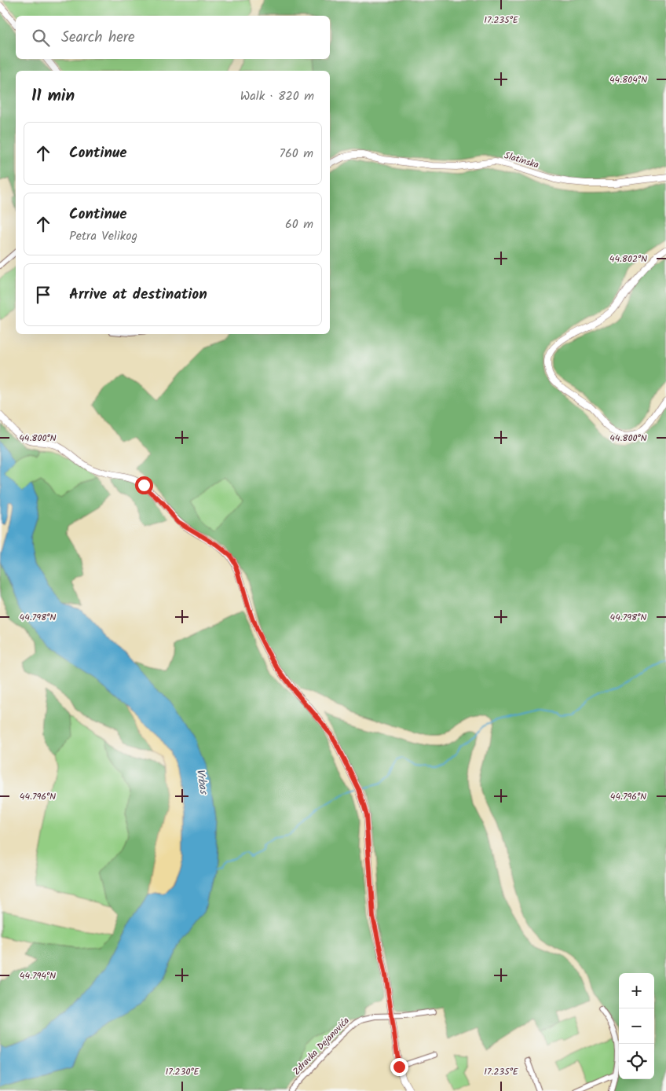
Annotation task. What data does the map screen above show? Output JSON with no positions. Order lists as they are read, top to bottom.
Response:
{
  "streets": {
    "street": ["Slatinska", "Zdravka Dejanovića"]
  },
  "water": ["Vrbas"],
  "page": {
    "search": "Search here",
    "heading": ["11 min", "Walk · 820 m"],
    "list": [
      ["Continue", "760 m"],
      ["Continue", "Petra Velikog", "60 m"],
      "Arrive at destination"
    ],
    "map_buttons": ["+", "−"]
  },
  "coordinates": [
    "17.235°E",
    "44.804°N",
    "44.802°N",
    "44.800°N",
    "44.798°N",
    "44.796°N",
    "44.794°N",
    "17.230°E"
  ]
}
